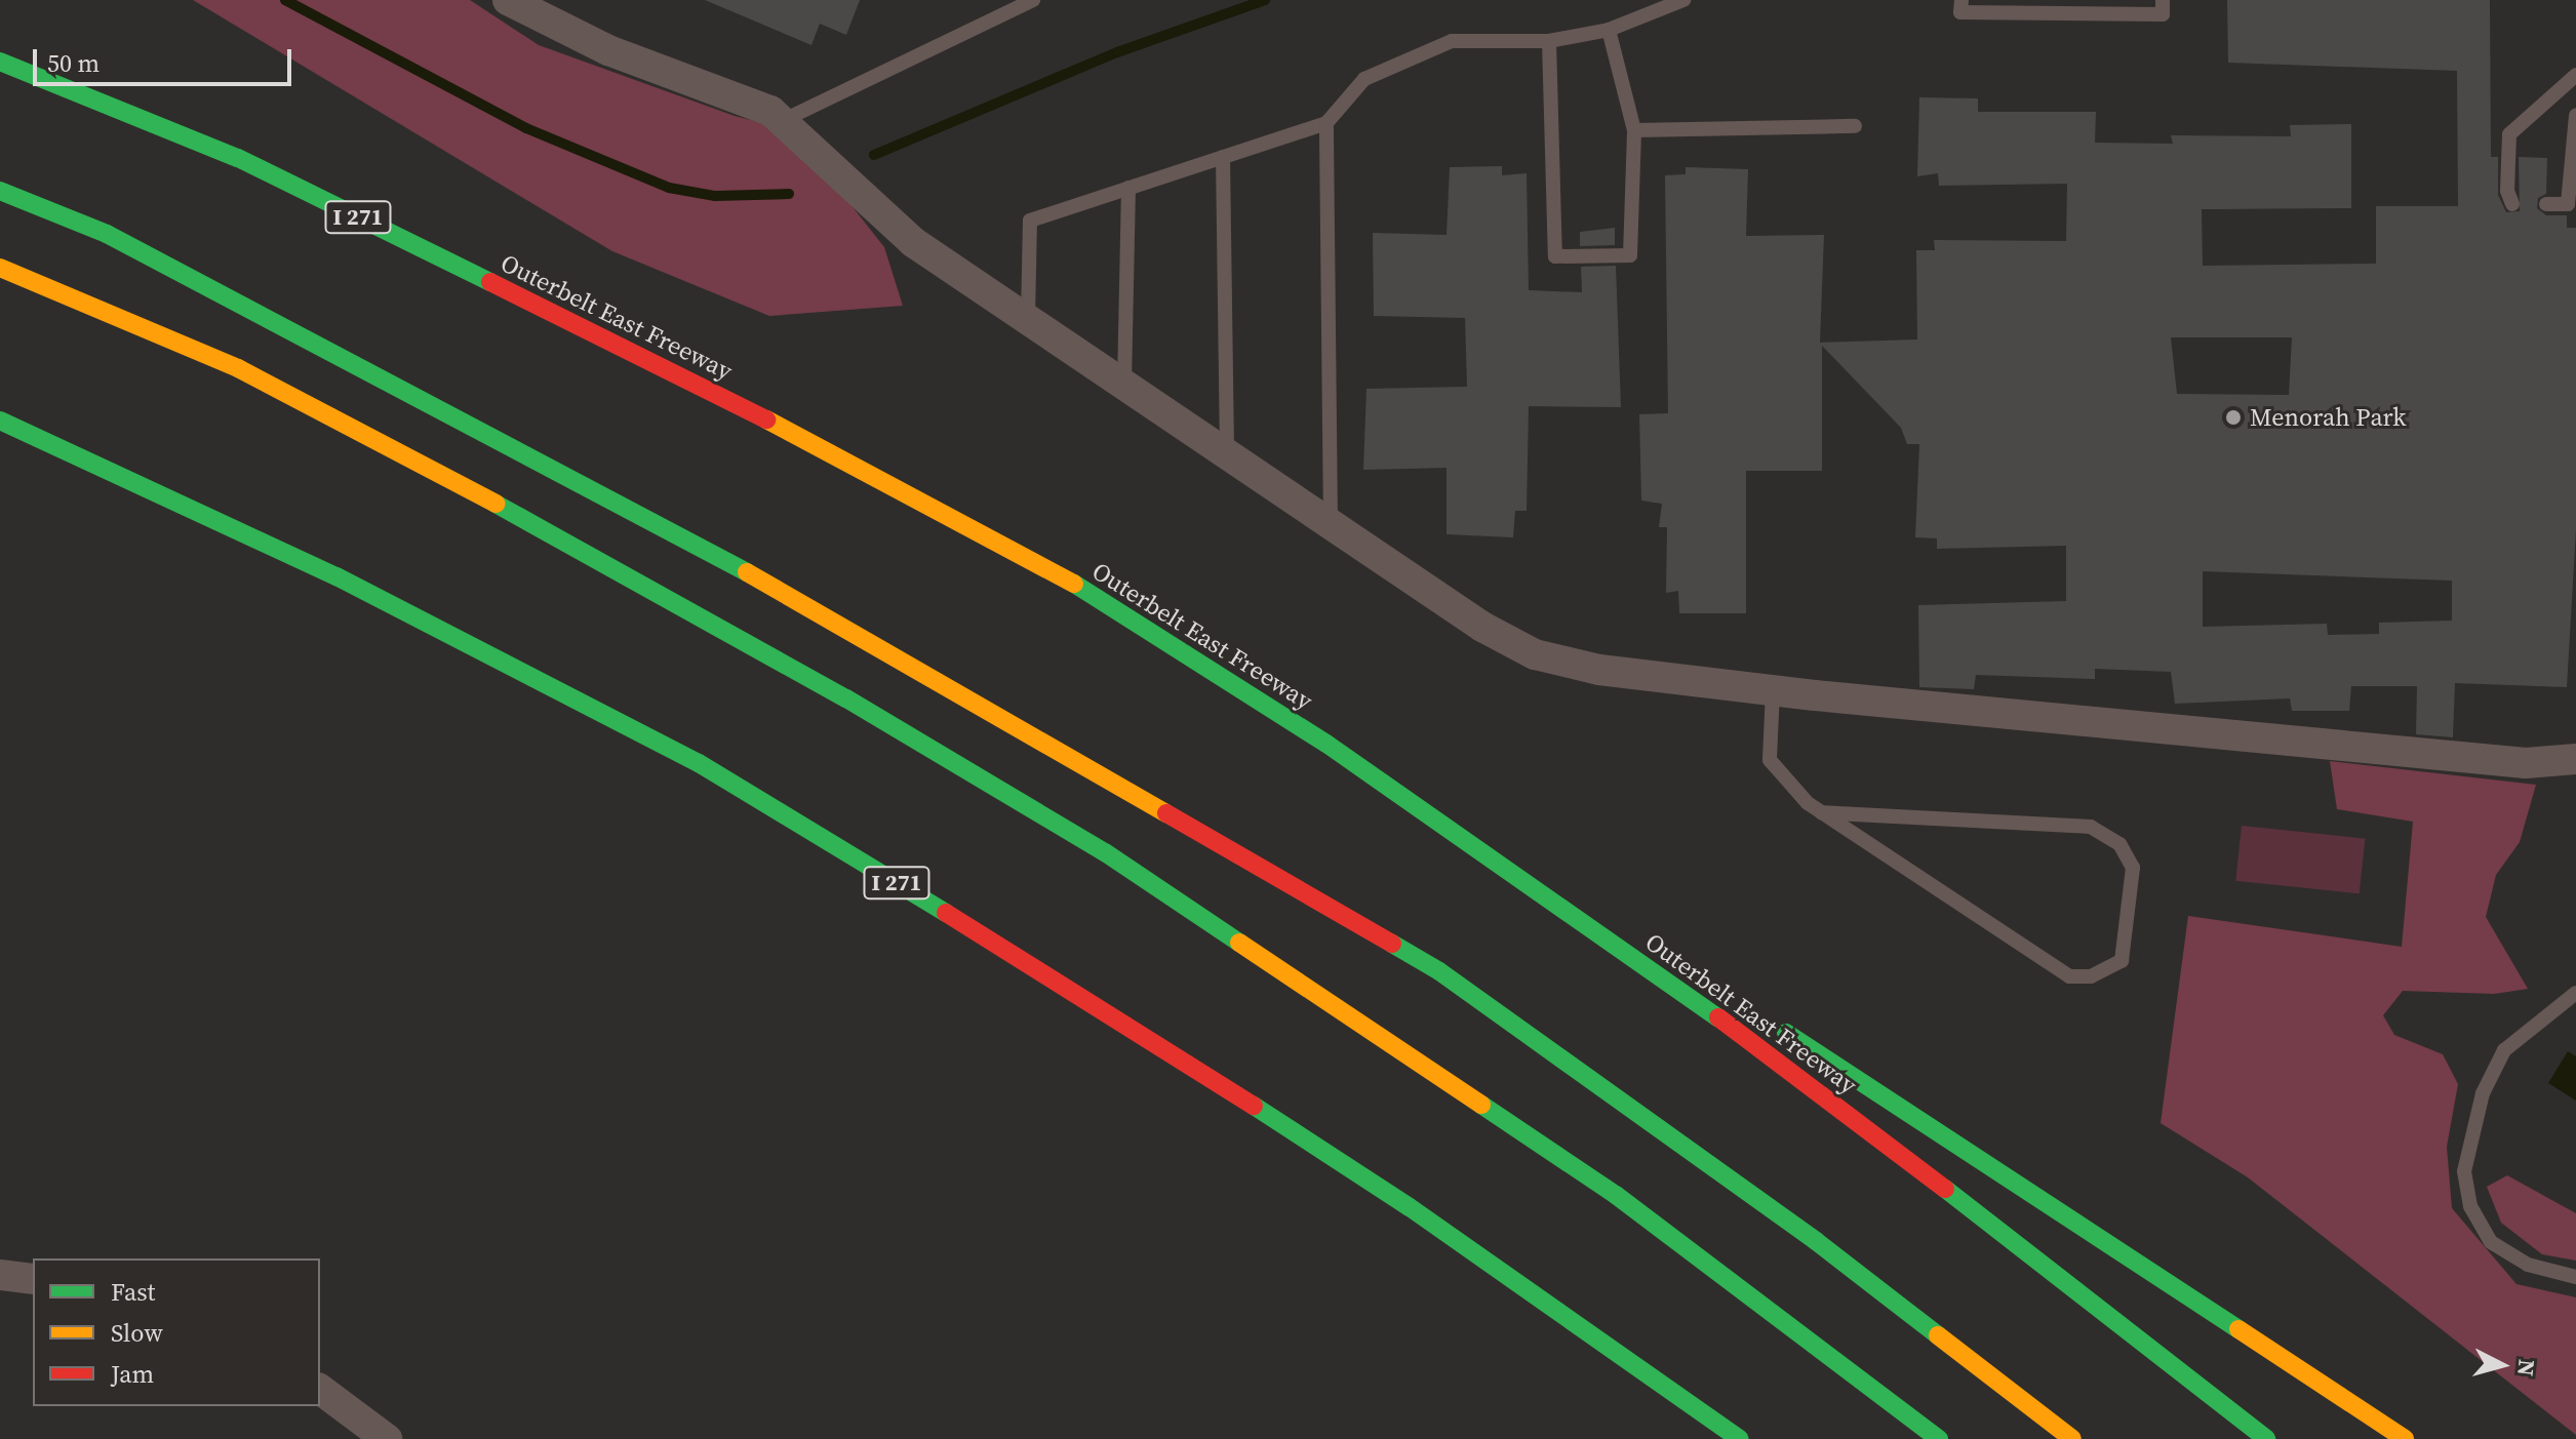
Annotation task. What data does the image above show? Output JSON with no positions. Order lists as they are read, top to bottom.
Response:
{
  "streets": {
    "highway": ["I 271", "Outerbelt East Freeway"]
  },
  "places": ["Menorah Park"],
  "legend": ["Fast", "Slow", "Jam"],
  "scale_bar": "50 m",
  "north": "right"
}
